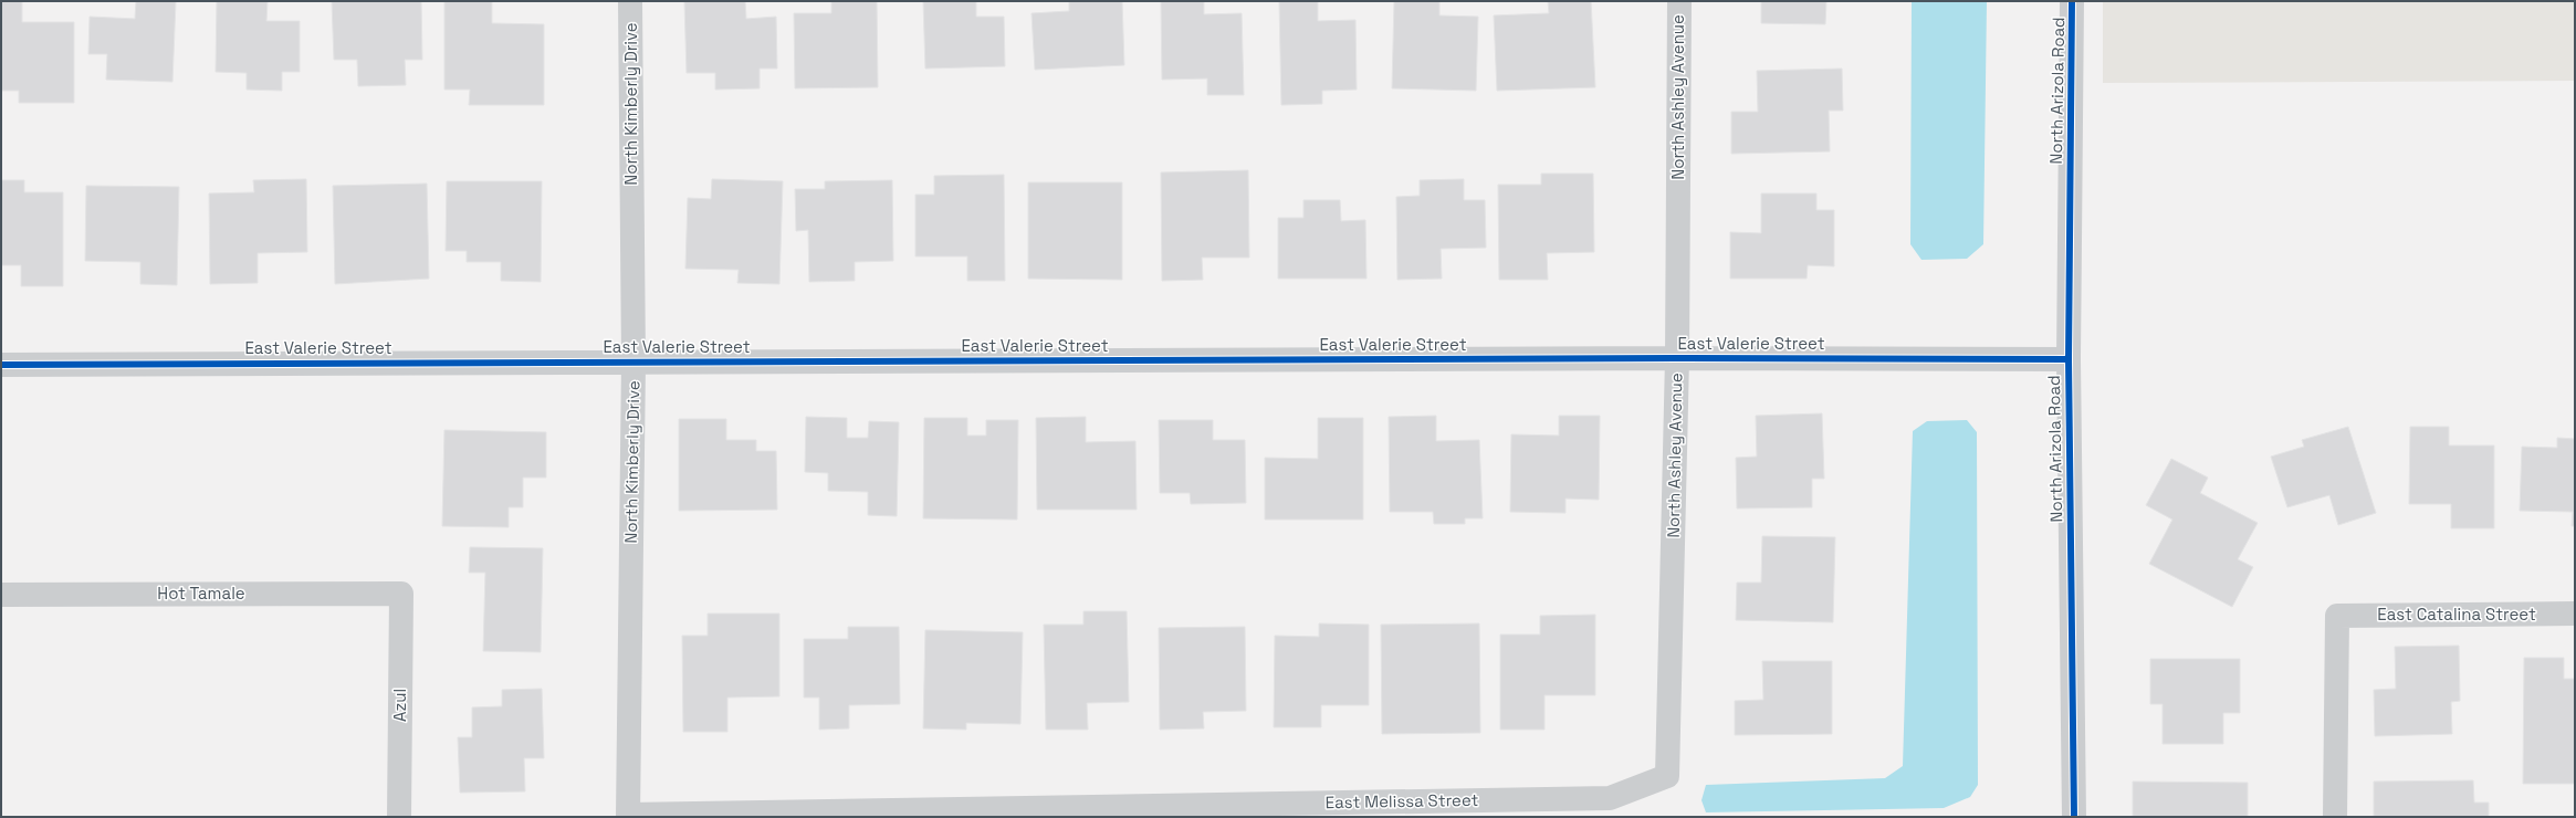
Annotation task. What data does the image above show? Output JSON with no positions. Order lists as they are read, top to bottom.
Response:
{
  "streets": {
    "street": [
      "North Arizola Road",
      "North Ashley Avenue",
      "North Kimberly Drive",
      "East Valerie Street",
      "Hot Tamale",
      "East Catalina Street",
      "Azul",
      "East Melissa Street"
    ]
  },
  "crossings": [
    ["North Arizola Road", "East Valerie Street"],
    ["North Ashley Avenue", "East Valerie Street"],
    ["North Ashley Avenue", "East Melissa Street"],
    ["North Kimberly Drive", "East Valerie Street"],
    ["North Kimberly Drive", "East Melissa Street"],
    ["Hot Tamale", "Azul"]
  ]
}
